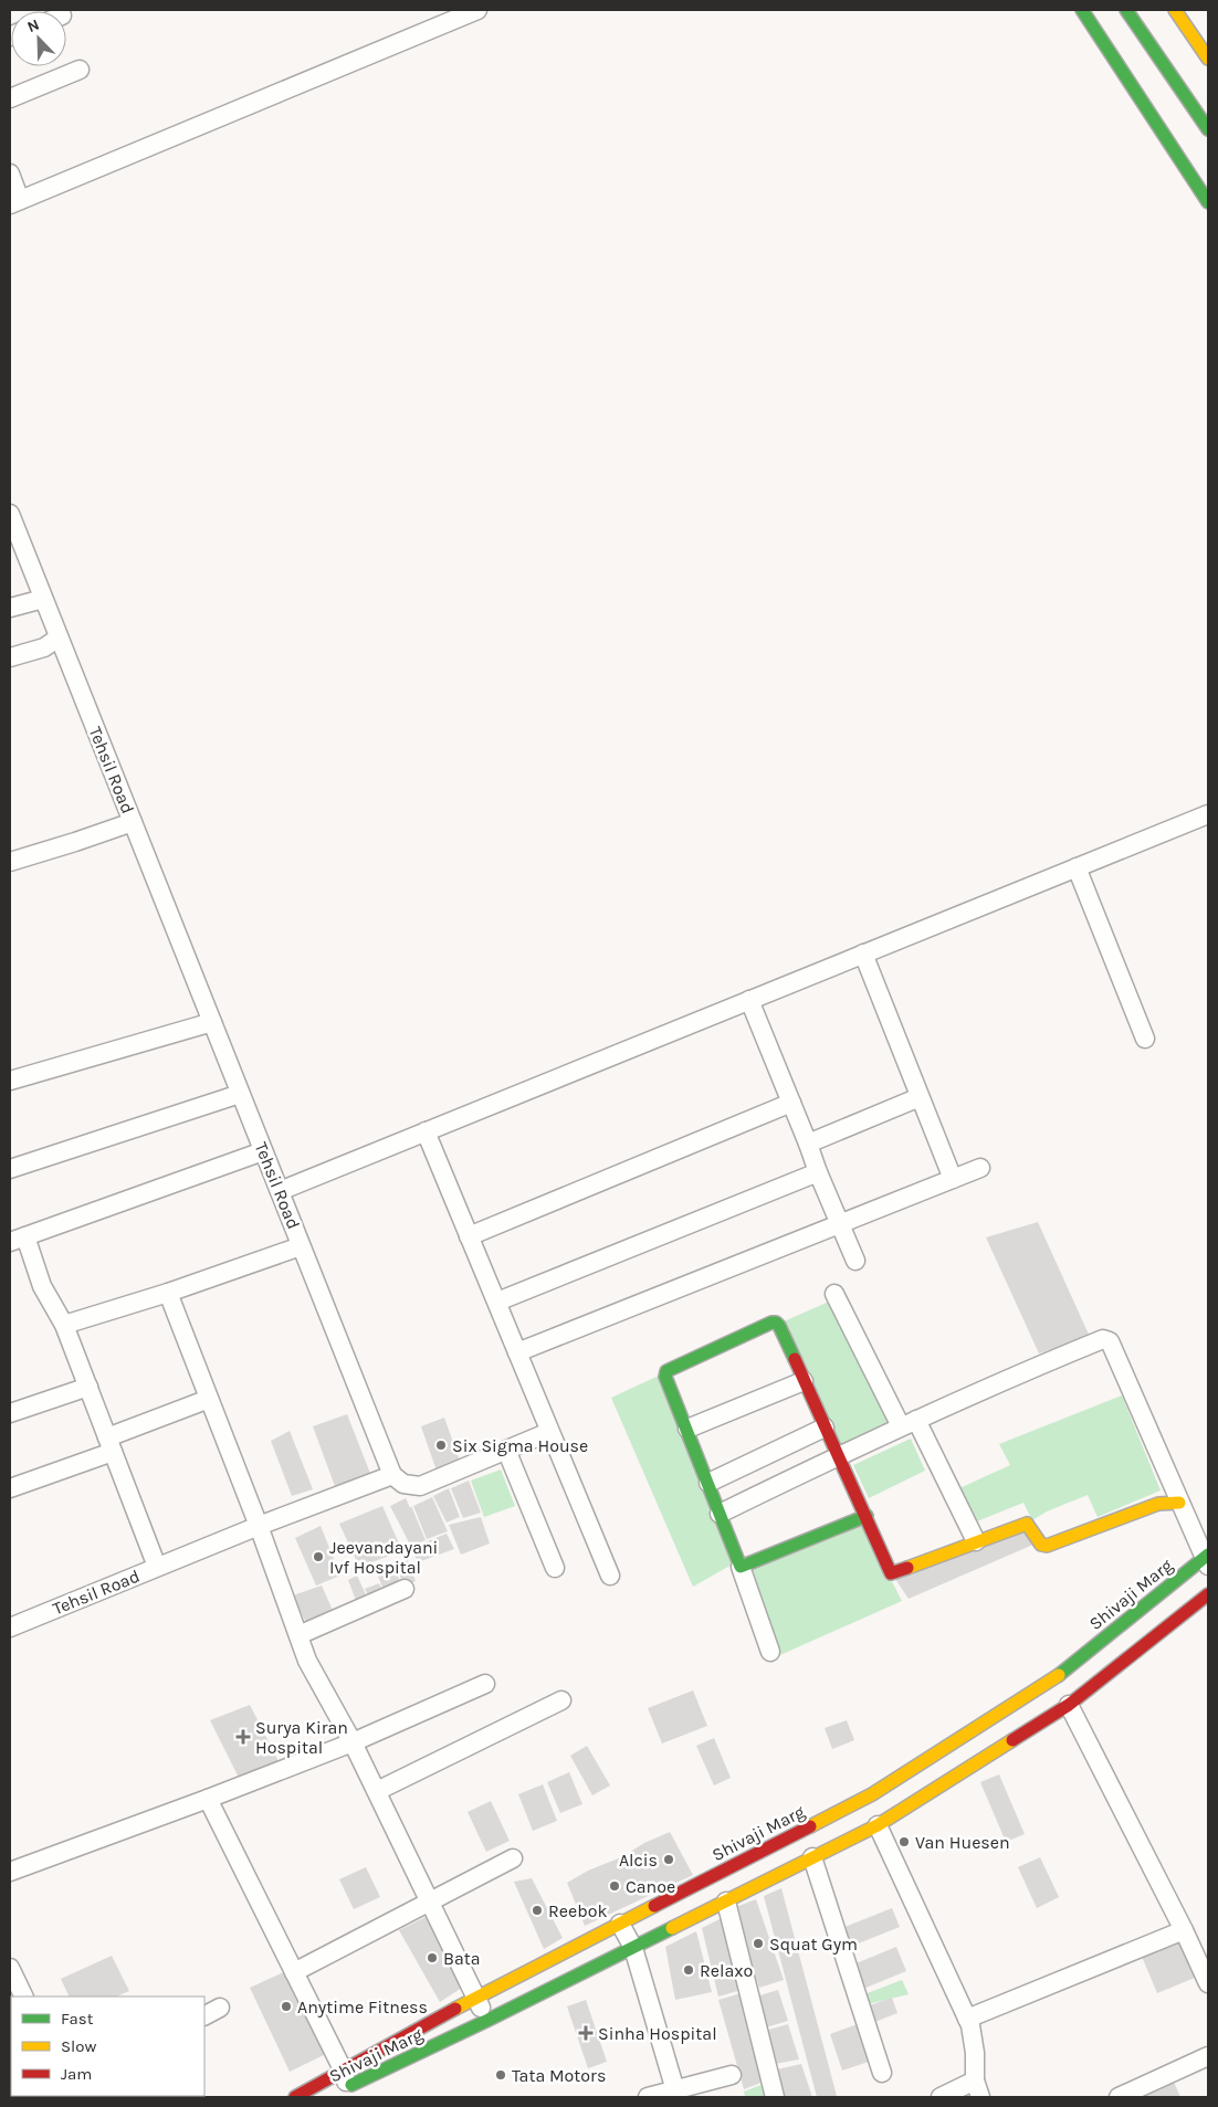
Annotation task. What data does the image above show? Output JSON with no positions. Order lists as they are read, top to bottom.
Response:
{
  "streets": {
    "main road": ["Shivaji Marg"],
    "street": ["Tehsil Road"]
  },
  "places": {
    "other": [
      "Six Sigma House",
      "Jeevandayani Ivf Hospital",
      "Van Huesen",
      "Alcis",
      "Canoe",
      "Reebok",
      "Squat Gym",
      "Bata",
      "Relaxo",
      "Anytime Fitness",
      "Tata Motors"
    ],
    "health": ["Surya Kiran Hospital", "Sinha Hospital"]
  },
  "legend": ["Fast", "Slow", "Jam"],
  "north": "top left"
}
